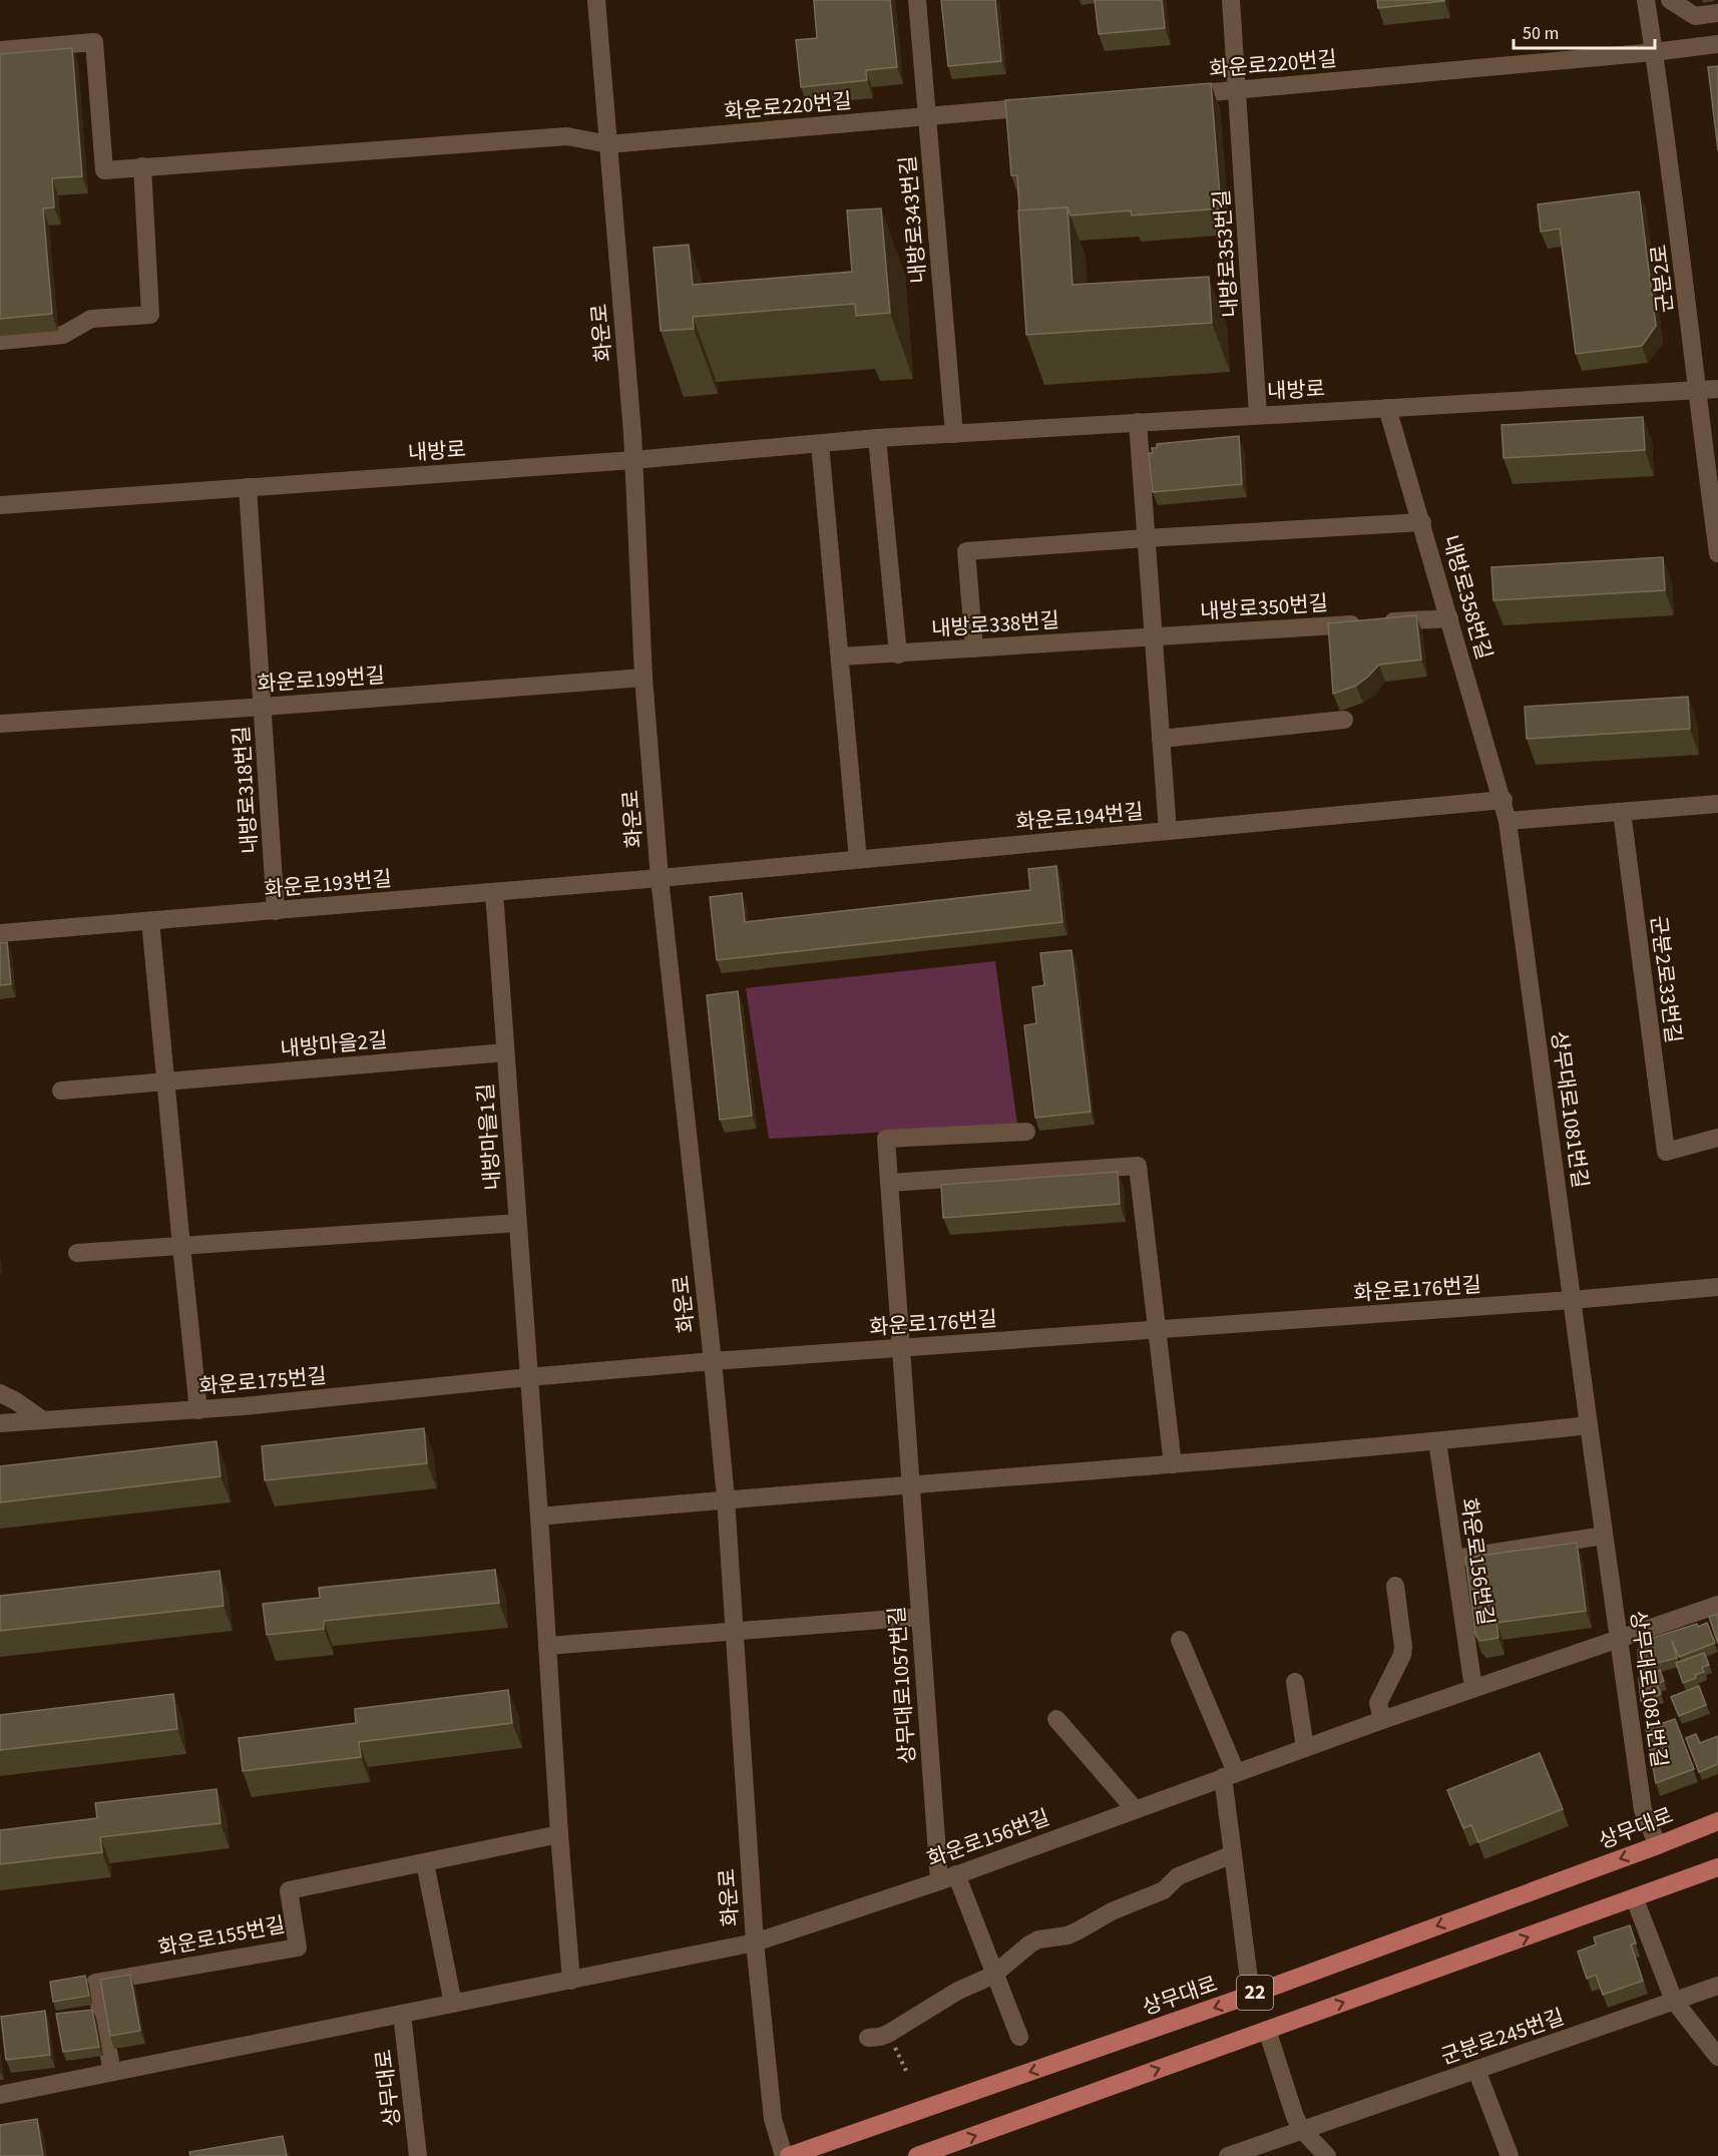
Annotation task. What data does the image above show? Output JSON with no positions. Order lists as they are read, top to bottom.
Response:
{
  "streets": {
    "main road": ["상무대로", "22"],
    "street": [
      "화운로220번길",
      "내방로343번길",
      "내방로353번길",
      "군분2로",
      "화운로",
      "내방로",
      "내방로358번길",
      "내방로350번길",
      "내방로338번길",
      "화운로199번길",
      "내방로318번길",
      "화운로194번길",
      "화운로193번길",
      "군분2로33번길",
      "내방마을2길",
      "상무대로1081번길",
      "내방마을1길",
      "화운로176번길",
      "화운로175번길",
      "화운로156번길",
      "상무대로1057번길",
      "화운로155번길",
      "군분로245번길"
    ]
  },
  "crossings": [
    ["화운로220번길", "내방로343번길"],
    ["화운로220번길", "내방로353번길"],
    ["화운로220번길", "군분2로"],
    ["화운로220번길", "화운로"],
    ["내방로343번길", "내방로"],
    ["내방로353번길", "내방로"],
    ["군분2로", "내방로"],
    ["화운로", "내방로"],
    ["화운로", "화운로199번길"],
    ["화운로", "화운로194번길"],
    ["화운로", "화운로193번길"],
    ["화운로", "화운로176번길"],
    ["화운로", "화운로175번길"],
    ["화운로", "화운로156번길"],
    ["화운로", "상무대로"],
    ["내방로", "내방로358번길"],
    ["내방로", "내방로318번길"],
    ["내방로358번길", "내방로350번길"],
    ["내방로358번길", "화운로194번길"],
    ["내방로358번길", "상무대로1081번길"],
    ["내방로350번길", "내방로338번길"],
    ["화운로199번길", "내방로318번길"],
    ["내방로318번길", "화운로193번길"],
    ["화운로194번길", "화운로193번길"],
    ["화운로194번길", "상무대로1081번길"],
    ["화운로193번길", "내방마을1길"],
    ["내방마을2길", "내방마을1길"],
    ["상무대로1081번길", "화운로176번길"],
    ["상무대로1081번길", "화운로156번길"],
    ["상무대로1081번길", "상무대로"],
    ["내방마을1길", "화운로175번길"],
    ["화운로176번길", "화운로175번길"],
    ["화운로176번길", "상무대로1057번길"],
    ["화운로156번길", "상무대로1057번길"]
  ],
  "scale_bar": "50 m"
}
